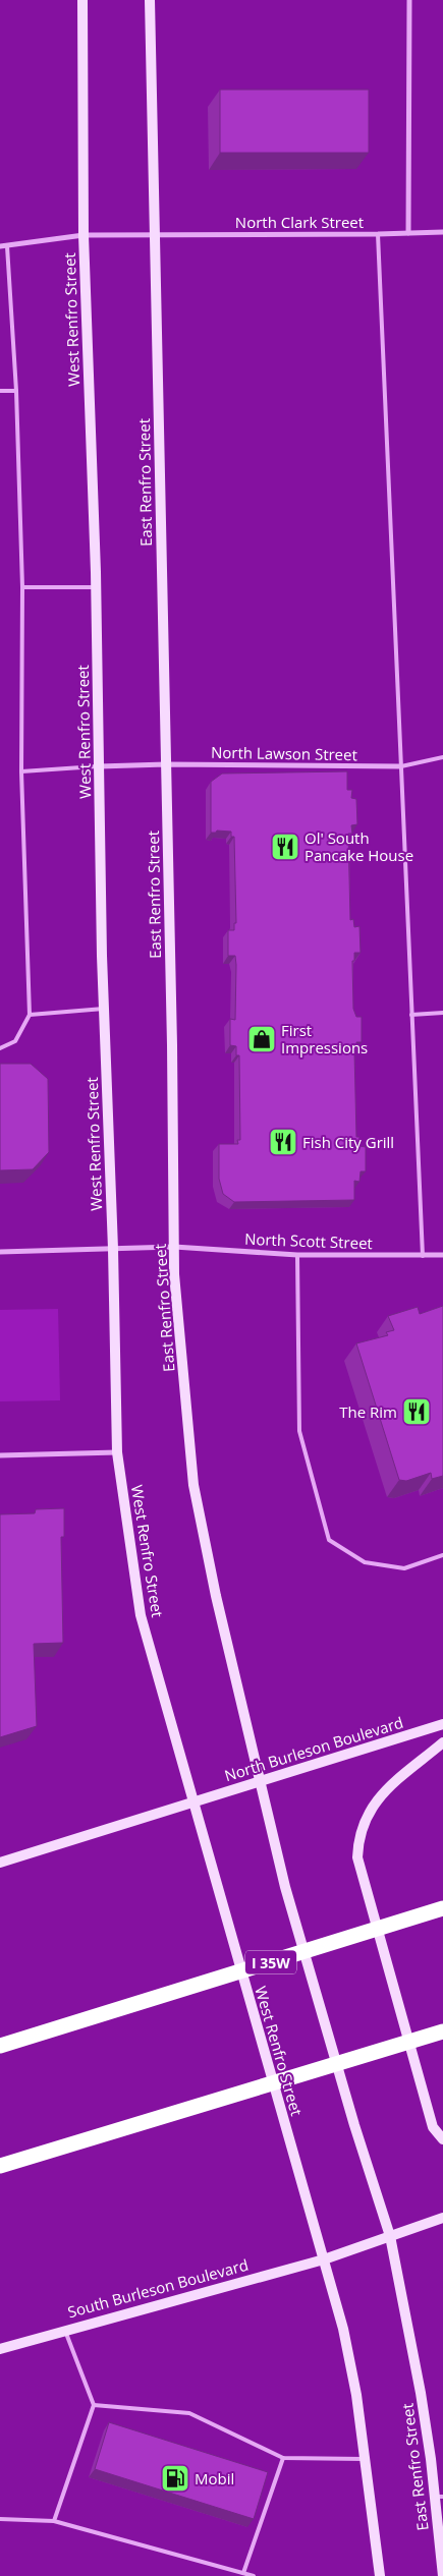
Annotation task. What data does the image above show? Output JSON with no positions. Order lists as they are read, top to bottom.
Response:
{
  "streets": {
    "highway": ["I 35W"],
    "main road": [
      "West Renfro Street",
      "East Renfro Street",
      "North Burleson Boulevard",
      "South Burleson Boulevard"
    ],
    "street": ["North Clark Street", "North Lawson Street", "North Scott Street"]
  },
  "crossings": [
    ["North Clark Street", "West Renfro Street"],
    ["North Clark Street", "East Renfro Street"],
    ["West Renfro Street", "North Lawson Street"],
    ["West Renfro Street", "North Scott Street"],
    ["West Renfro Street", "North Burleson Boulevard"],
    ["West Renfro Street", "South Burleson Boulevard"],
    ["East Renfro Street", "North Lawson Street"],
    ["East Renfro Street", "North Scott Street"],
    ["East Renfro Street", "North Burleson Boulevard"]
  ],
  "places": {
    "restaurant": ["Ol' South Pancake House", "Fish City Grill", "The Rim"],
    "shop": ["First Impressions"],
    "fuel station": ["Mobil"]
  }
}
